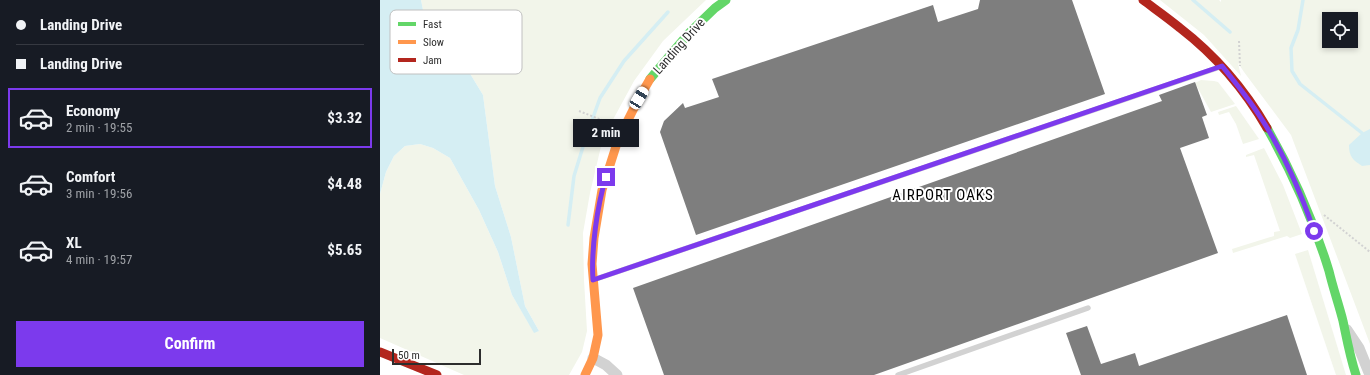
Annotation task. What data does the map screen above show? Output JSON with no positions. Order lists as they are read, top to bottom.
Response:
{
  "streets": {
    "street": ["Landing Drive"]
  },
  "districts": ["AIRPORT OAKS"],
  "legend": ["Fast", "Slow", "Jam"],
  "scale_bar": "50 m",
  "page": {
    "banner": ["Landing Drive", "Landing Drive"],
    "list": [
      {
        "name": "Economy",
        "note": "2 min · 19:55",
        "value": "$3.32"
      },
      {
        "name": "Comfort",
        "note": "3 min · 19:56",
        "value": "$4.48"
      },
      {
        "name": "XL",
        "note": "4 min · 19:57",
        "value": "$5.65"
      }
    ],
    "bubble": "2 min",
    "buttons": "Confirm",
    "scale": "50 m"
  }
}
